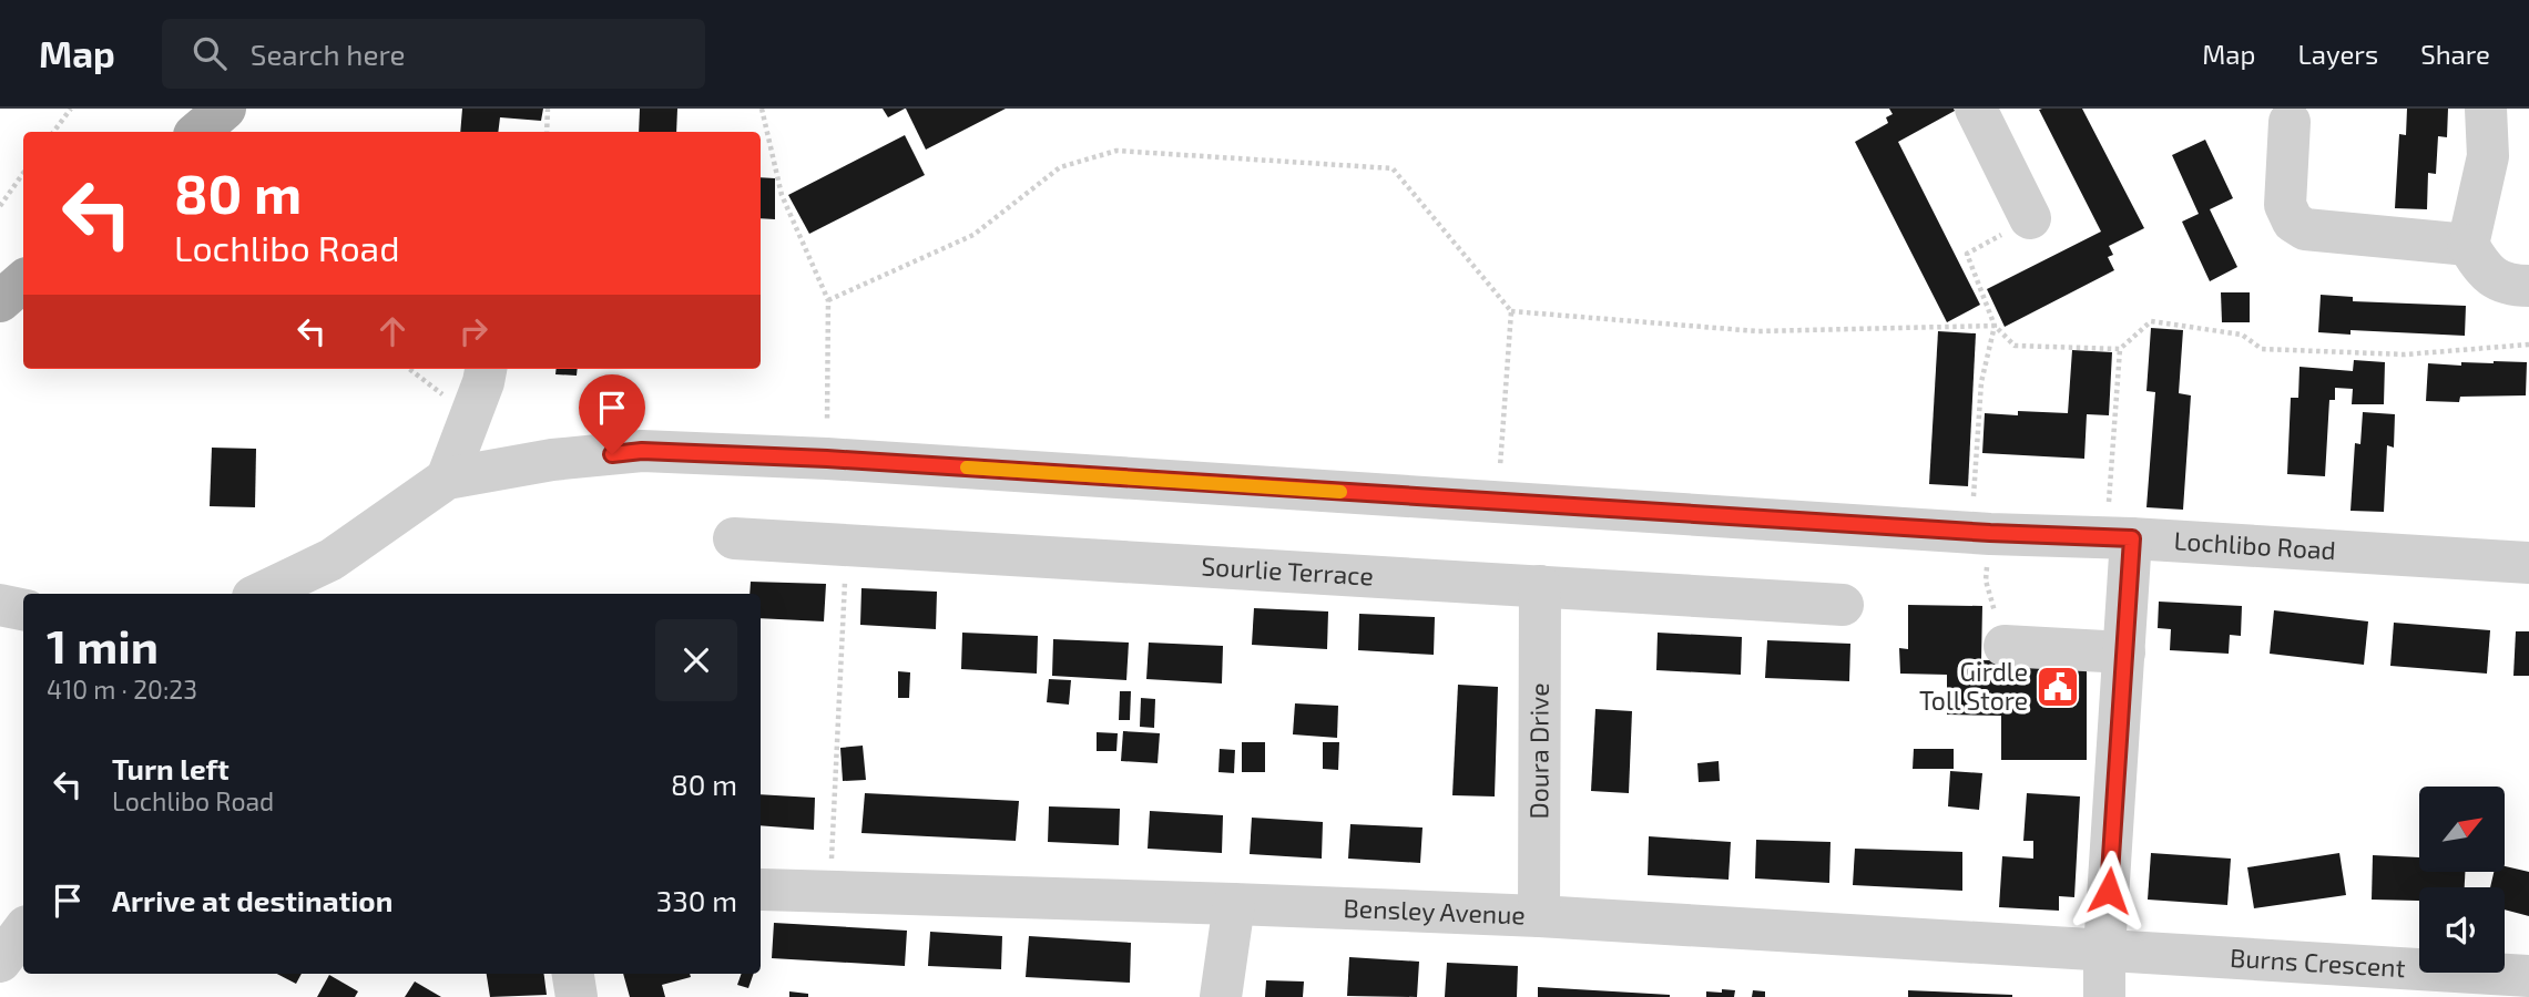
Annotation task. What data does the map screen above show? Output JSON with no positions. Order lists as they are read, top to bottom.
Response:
{
  "streets": {
    "street": [
      "Lochlibo Road",
      "Sourlie Terrace",
      "Doura Drive",
      "Bensley Avenue",
      "Burns Crescent"
    ]
  },
  "crossings": [
    ["Sourlie Terrace", "Doura Drive"],
    ["Doura Drive", "Bensley Avenue"],
    ["Bensley Avenue", "Burns Crescent"]
  ],
  "places": {
    "public building": ["Girdle Toll Store"]
  },
  "north": "top right",
  "page": {
    "header": "Map",
    "search": "Search here",
    "nav": ["Map", "Layers", "Share"],
    "turn": ["80 m", "Lochlibo Road"],
    "heading": ["1 min", "410 m · 20:23"],
    "list": [
      {
        "name": "Turn left",
        "note": "Lochlibo Road",
        "value": "80 m"
      },
      {
        "name": "Arrive at destination",
        "value": "330 m"
      }
    ]
  }
}
